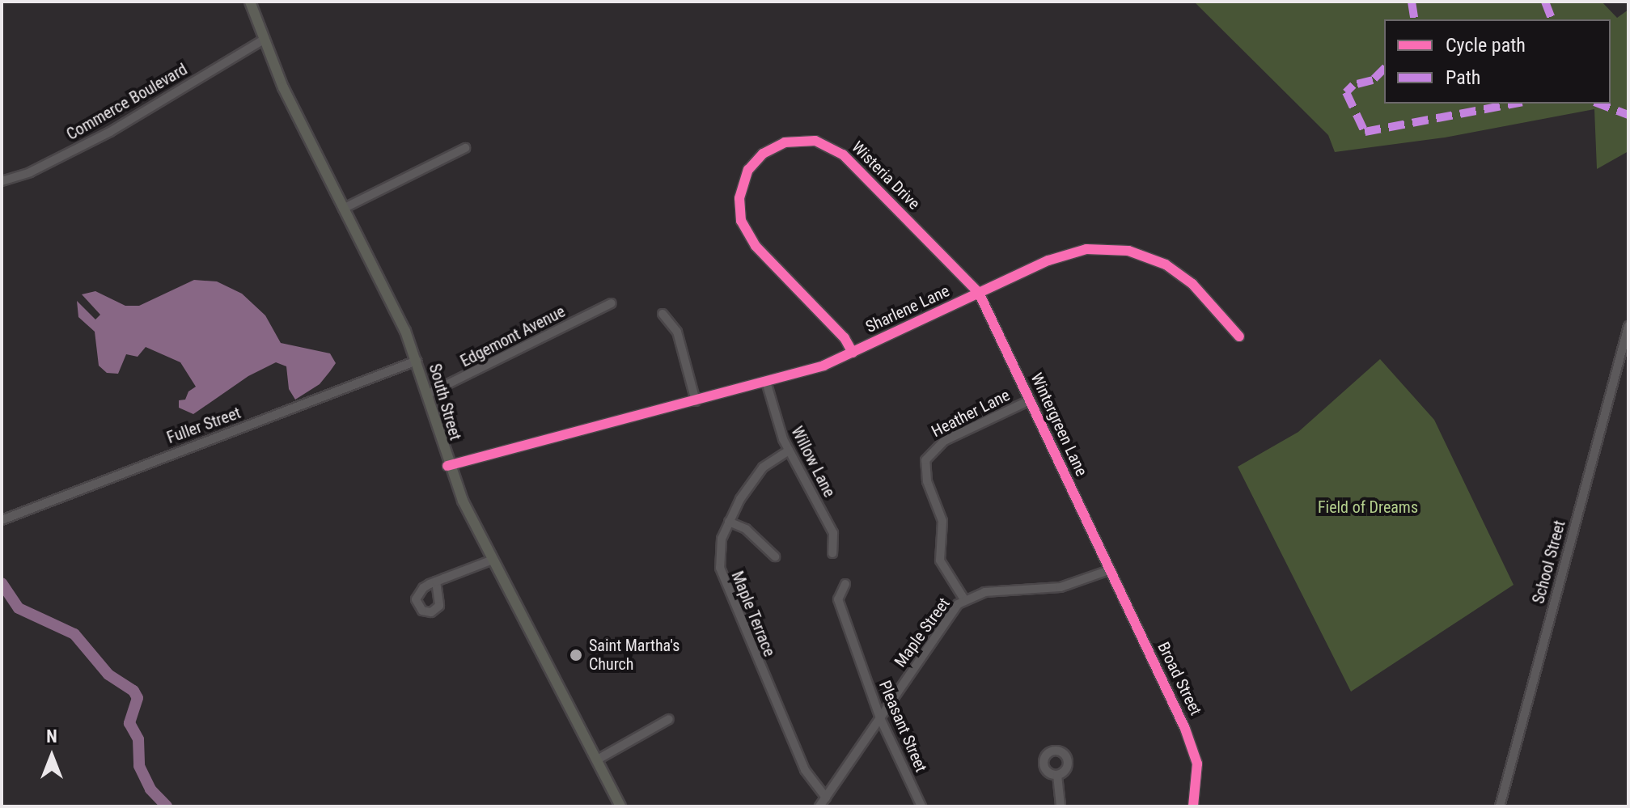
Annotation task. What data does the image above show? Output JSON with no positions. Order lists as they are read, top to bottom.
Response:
{
  "streets": {
    "main road": ["South Street"],
    "street": [
      "Commerce Boulevard",
      "Wisteria Drive",
      "Sharlene Lane",
      "Edgemont Avenue",
      "Heather Lane",
      "Wintergreen Lane",
      "Fuller Street",
      "Willow Lane",
      "School Street",
      "Maple Terrace",
      "Maple Street",
      "Broad Street",
      "Pleasant Street"
    ]
  },
  "crossings": [
    ["Commerce Boulevard", "South Street"],
    ["Wisteria Drive", "Sharlene Lane"],
    ["Wisteria Drive", "Wintergreen Lane"],
    ["Sharlene Lane", "South Street"],
    ["Sharlene Lane", "Wintergreen Lane"],
    ["Sharlene Lane", "Willow Lane"],
    ["Edgemont Avenue", "South Street"],
    ["South Street", "Fuller Street"],
    ["Heather Lane", "Wintergreen Lane"],
    ["Heather Lane", "Maple Street"],
    ["Wintergreen Lane", "Maple Street"],
    ["Wintergreen Lane", "Broad Street"],
    ["Willow Lane", "Maple Terrace"],
    ["Maple Terrace", "Maple Street"],
    ["Maple Street", "Broad Street"],
    ["Maple Street", "Pleasant Street"]
  ],
  "parks": ["Field of Dreams"],
  "places": ["Saint Martha's Church"],
  "legend": ["Cycle path", "Path"],
  "north": "top"
}
